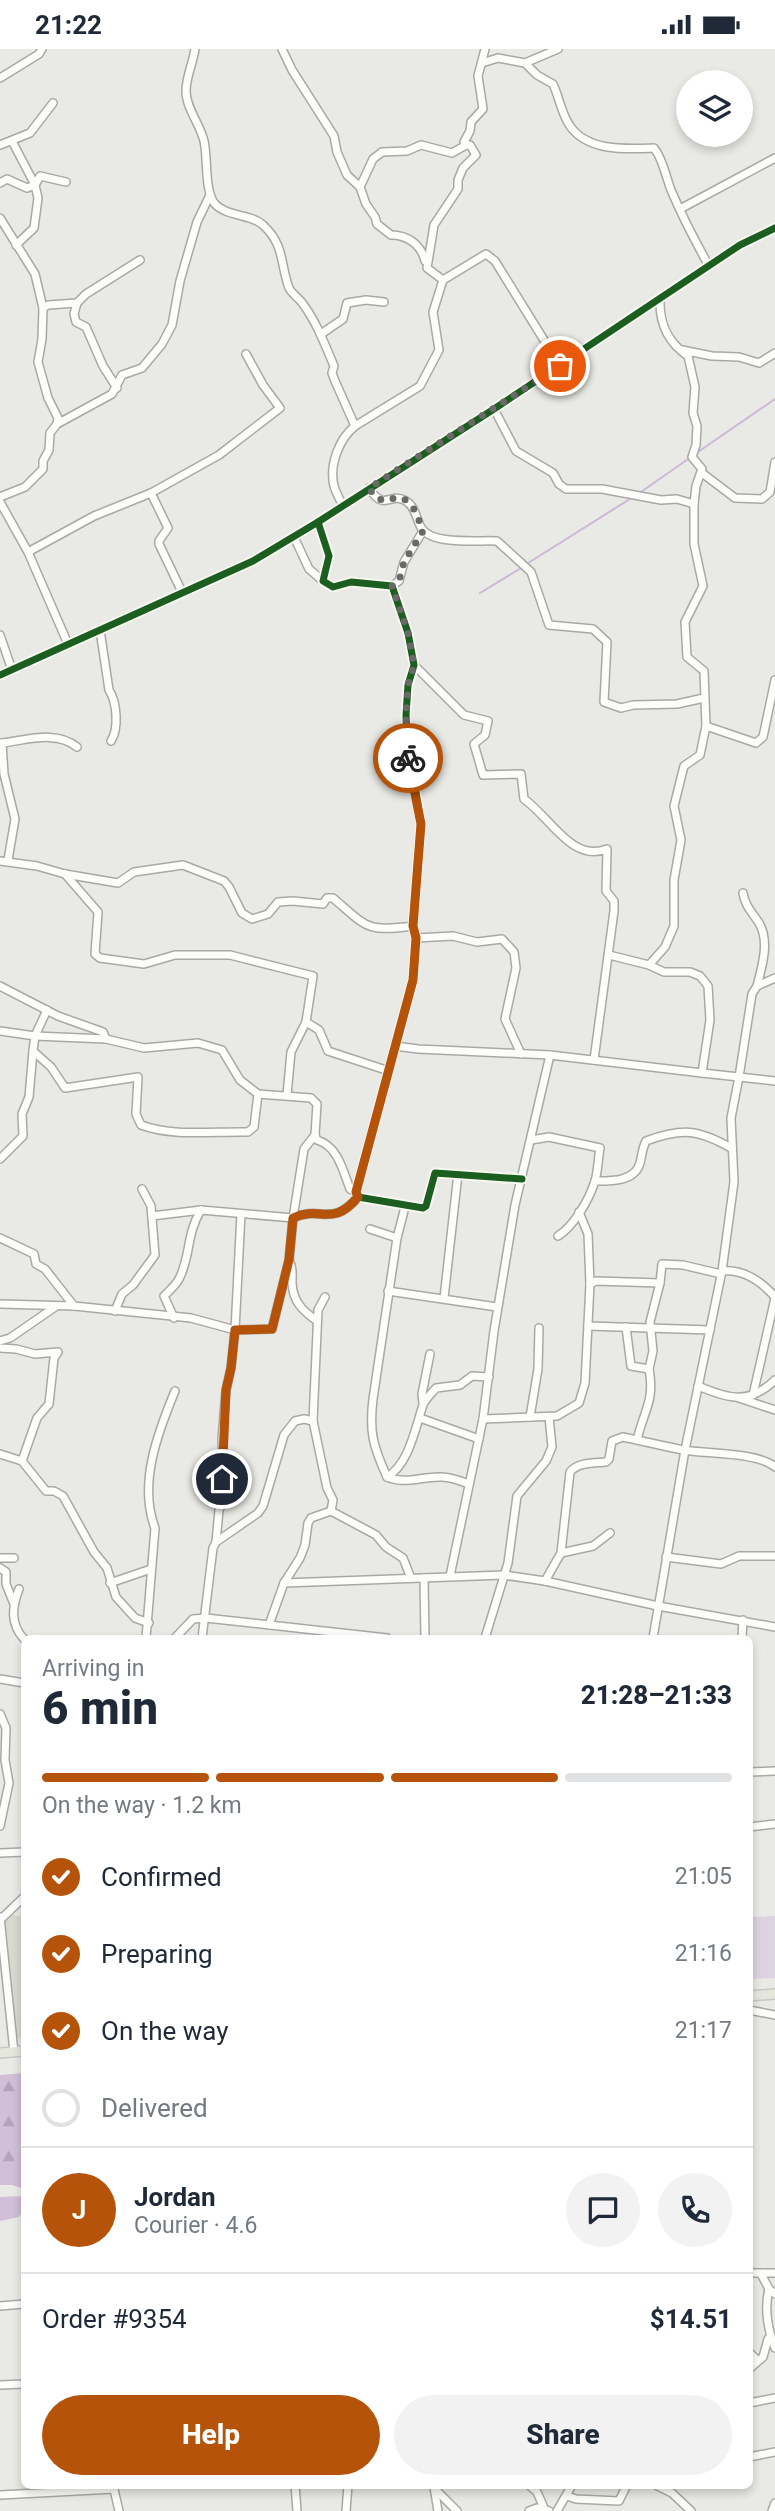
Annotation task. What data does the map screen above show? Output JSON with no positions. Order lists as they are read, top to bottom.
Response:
{
  "page": {
    "status": "21:22",
    "heading": ["6 min", "Arriving in", "21:28–21:33"],
    "panel": [
      "Jordan",
      "Courier · 4.6",
      "Order #9354",
      "$14.51"
    ],
    "bar": "On the way · 1.2 km",
    "list": [
      ["Confirmed", "21:05"],
      ["Preparing", "21:16"],
      ["On the way", "21:17"],
      "Delivered"
    ],
    "round": "J",
    "buttons": ["Help", "Share"]
  }
}
